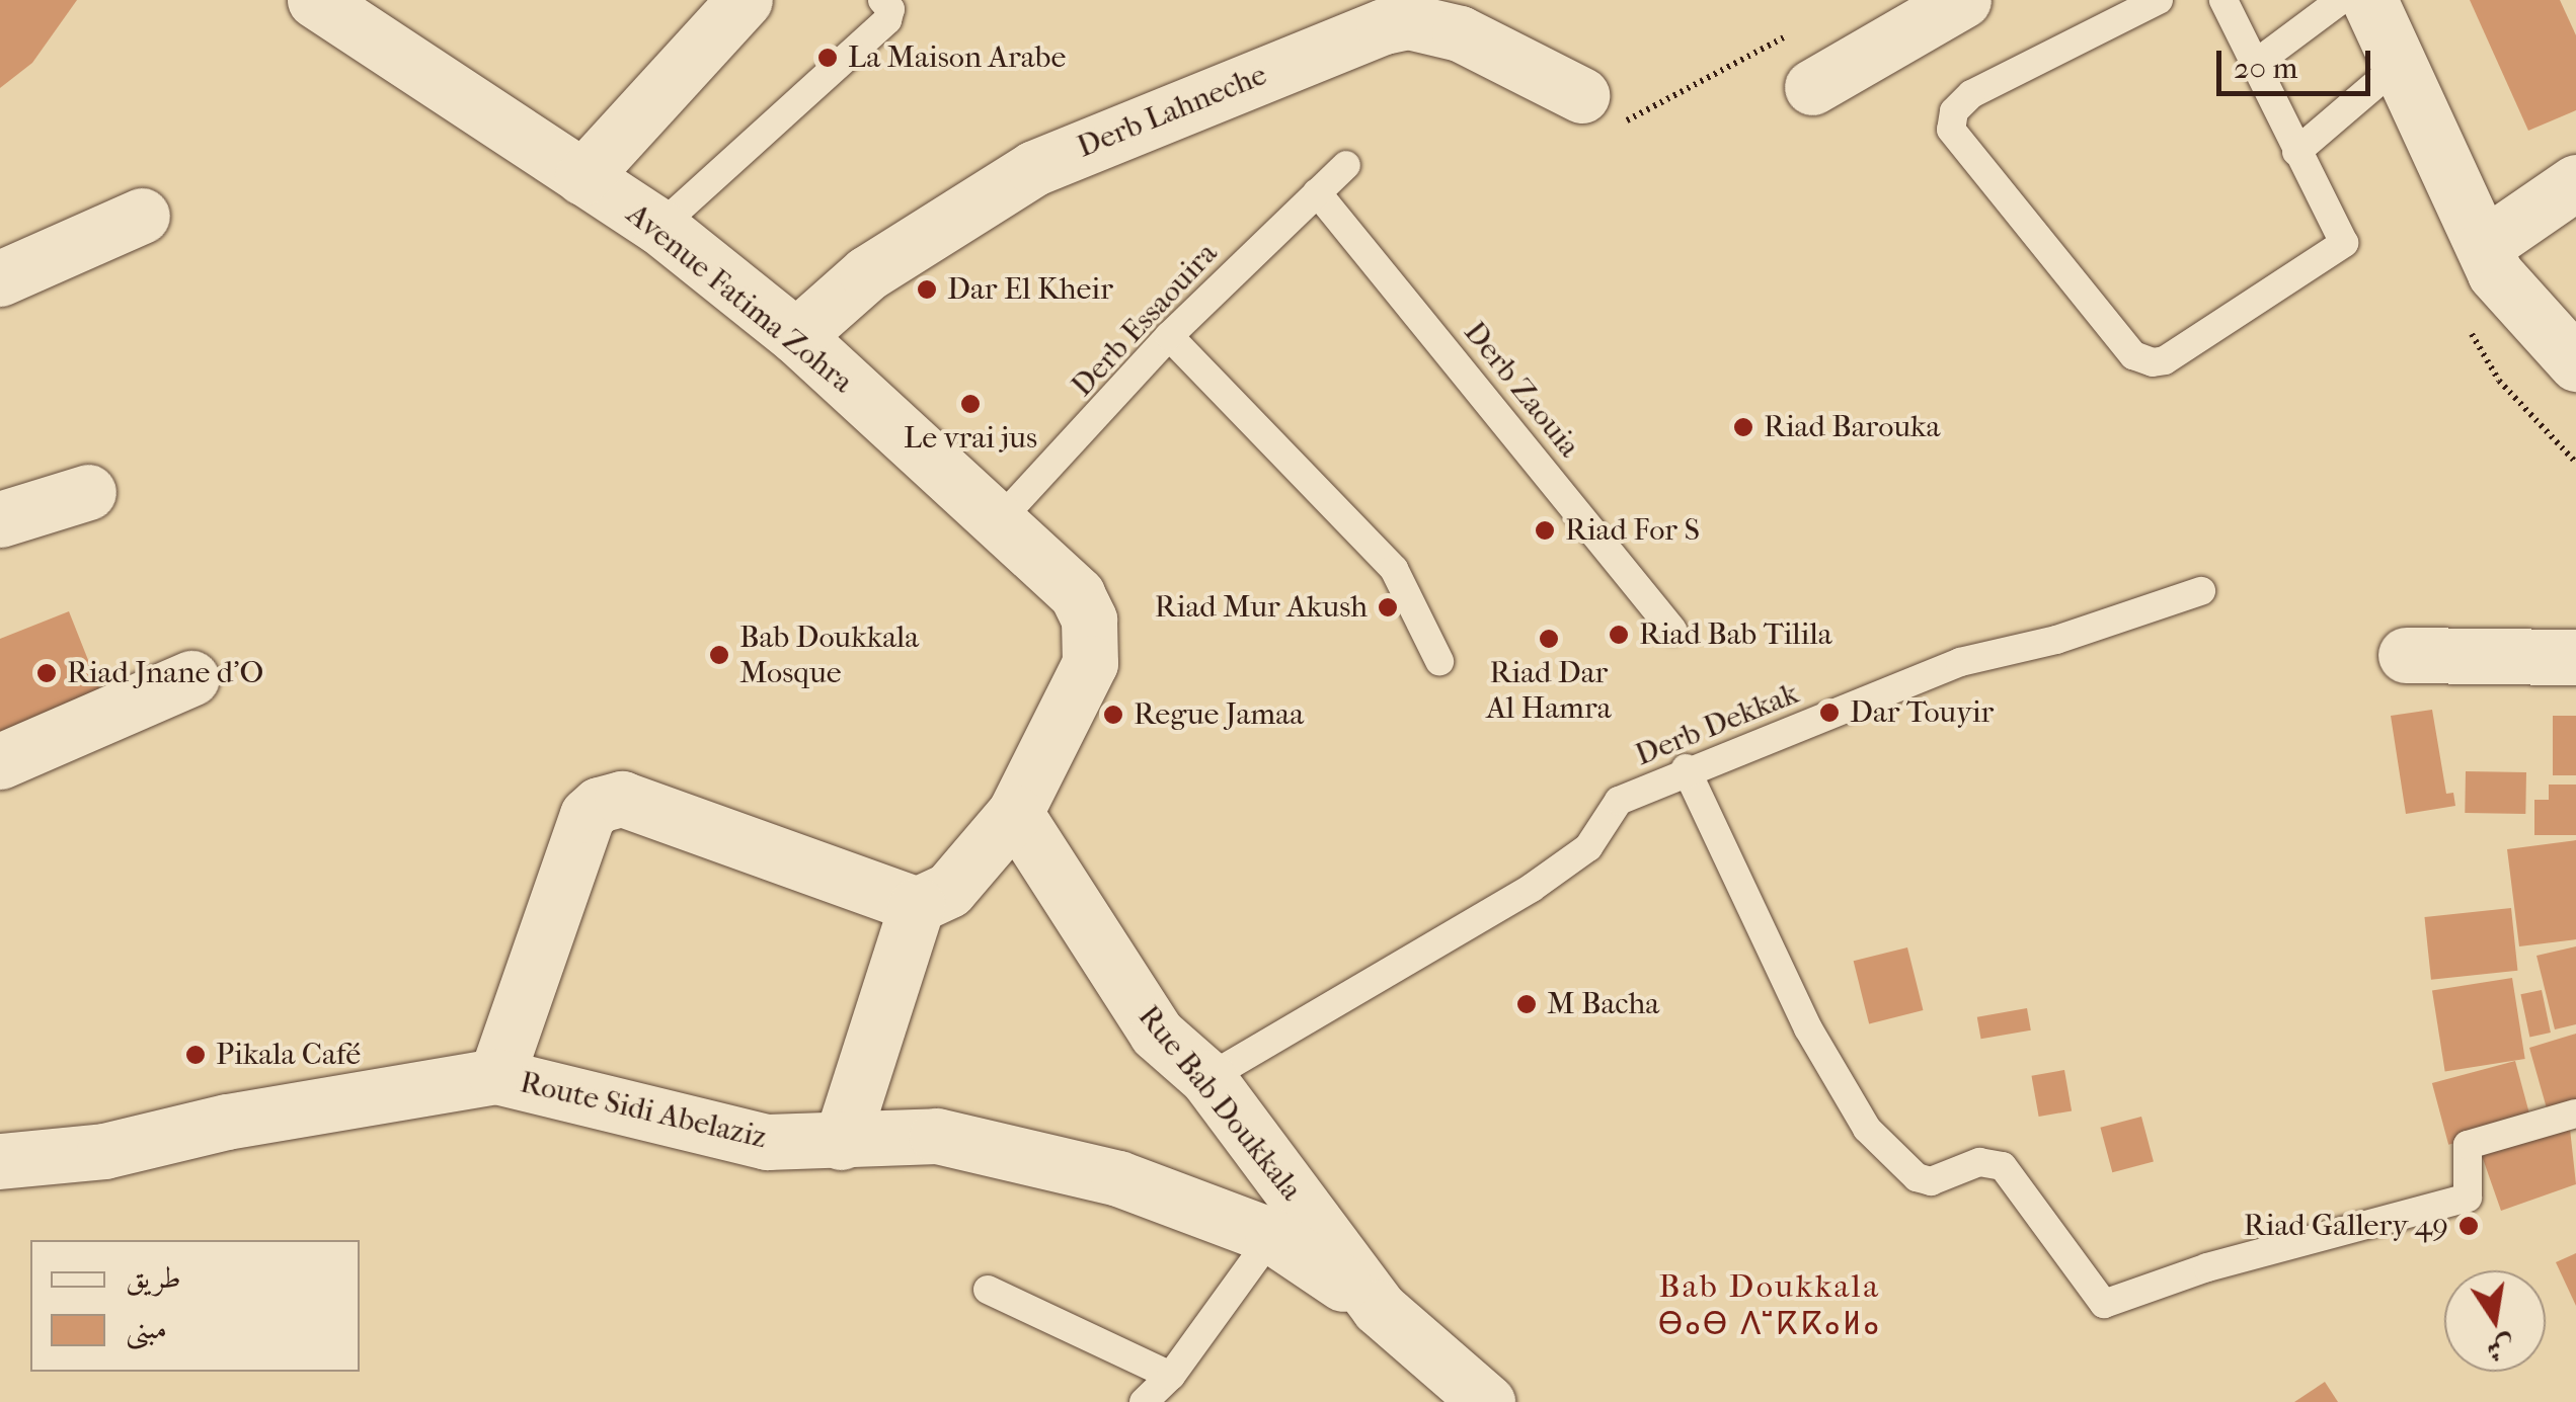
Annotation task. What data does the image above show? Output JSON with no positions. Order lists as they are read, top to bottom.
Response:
{
  "streets": {
    "street": [
      "Derb Lahneche",
      "Avenue Fatima Zohra",
      "Rue Bab Doukkala",
      "Route Sidi Abelaziz"
    ],
    "lane": ["Derb Essaouira", "Derb Zaouia", "Derb Dekkak"]
  },
  "crossings": [
    ["Derb Lahneche", "Avenue Fatima Zohra"],
    ["Avenue Fatima Zohra", "Derb Essaouira"],
    ["Avenue Fatima Zohra", "Rue Bab Doukkala"],
    ["Derb Essaouira", "Derb Zaouia"],
    ["Derb Dekkak", "Rue Bab Doukkala"],
    ["Rue Bab Doukkala", "Route Sidi Abelaziz"]
  ],
  "districts": ["Bab Doukkala ⴱⴰⴱ ⴷⵯⴽⴽⴰⵍⴰ"],
  "places": [
    "La Maison Arabe",
    "Dar El Kheir",
    "Le vrai jus",
    "Riad Barouka",
    "Riad For S",
    "Riad Mur Akush",
    "Riad Bab Tilila",
    "Riad Dar Al Hamra",
    "Bab Doukkala Mosque",
    "Riad Jnane d'O",
    "Dar Touyir",
    "Regue Jamaa",
    "M Bacha",
    "Pikala Café",
    "Riad Gallery 49"
  ],
  "legend": ["طريق", "مبنى"],
  "scale_bar": "20 m",
  "north": "bottom"
}
